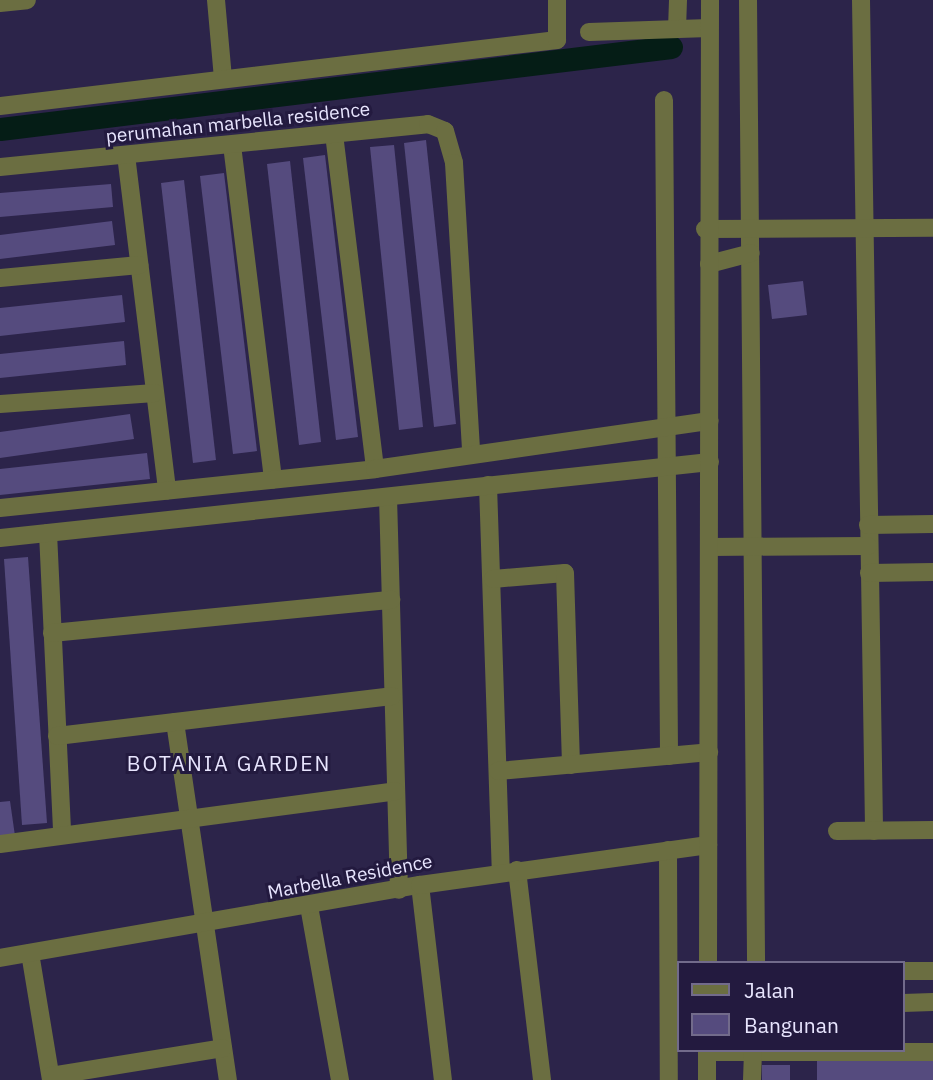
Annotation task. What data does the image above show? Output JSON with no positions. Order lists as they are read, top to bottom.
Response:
{
  "streets": {
    "street": ["perumahan marbella residence", "Marbella Residence"]
  },
  "districts": ["BOTANIA GARDEN"],
  "legend": ["Jalan", "Bangunan"]
}
